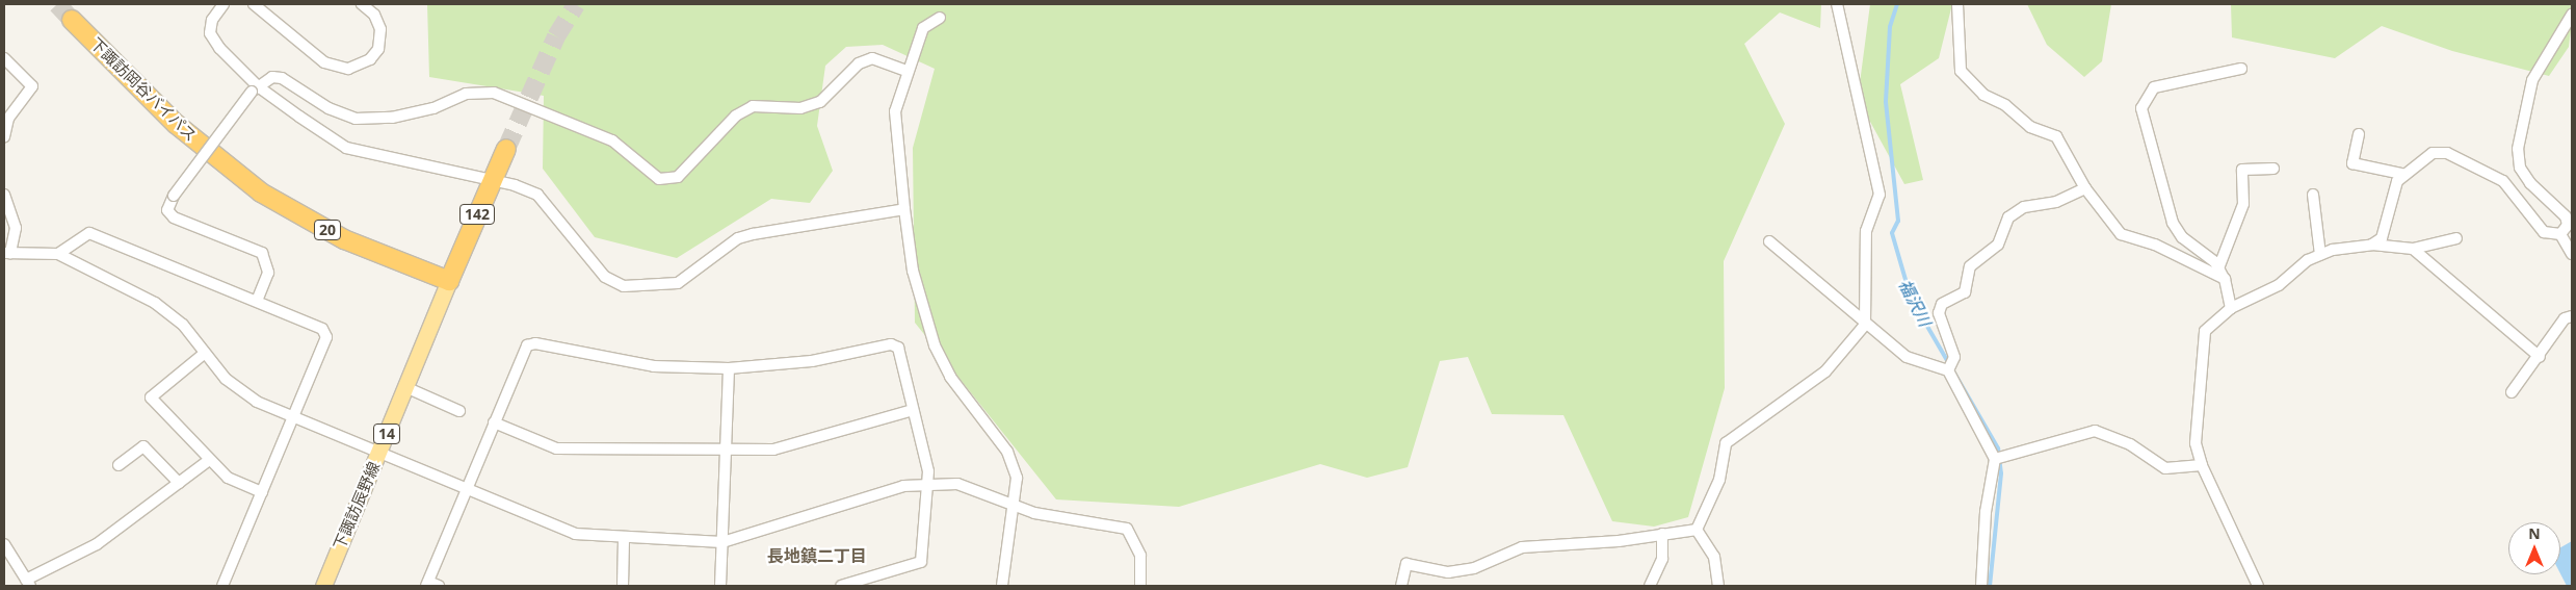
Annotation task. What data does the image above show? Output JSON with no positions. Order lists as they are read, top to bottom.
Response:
{
  "streets": {
    "highway": ["下諏訪岡谷バイパス", "142", "20"],
    "main road": ["14", "下諏訪辰野線"]
  },
  "crossings": [
    ["下諏訪岡谷バイパス", "142"],
    ["下諏訪岡谷バイパス", "下諏訪辰野線"],
    ["142", "下諏訪辰野線"]
  ],
  "districts": ["長地鎮二丁目"],
  "water": ["福沢川"],
  "north": "top"
}
